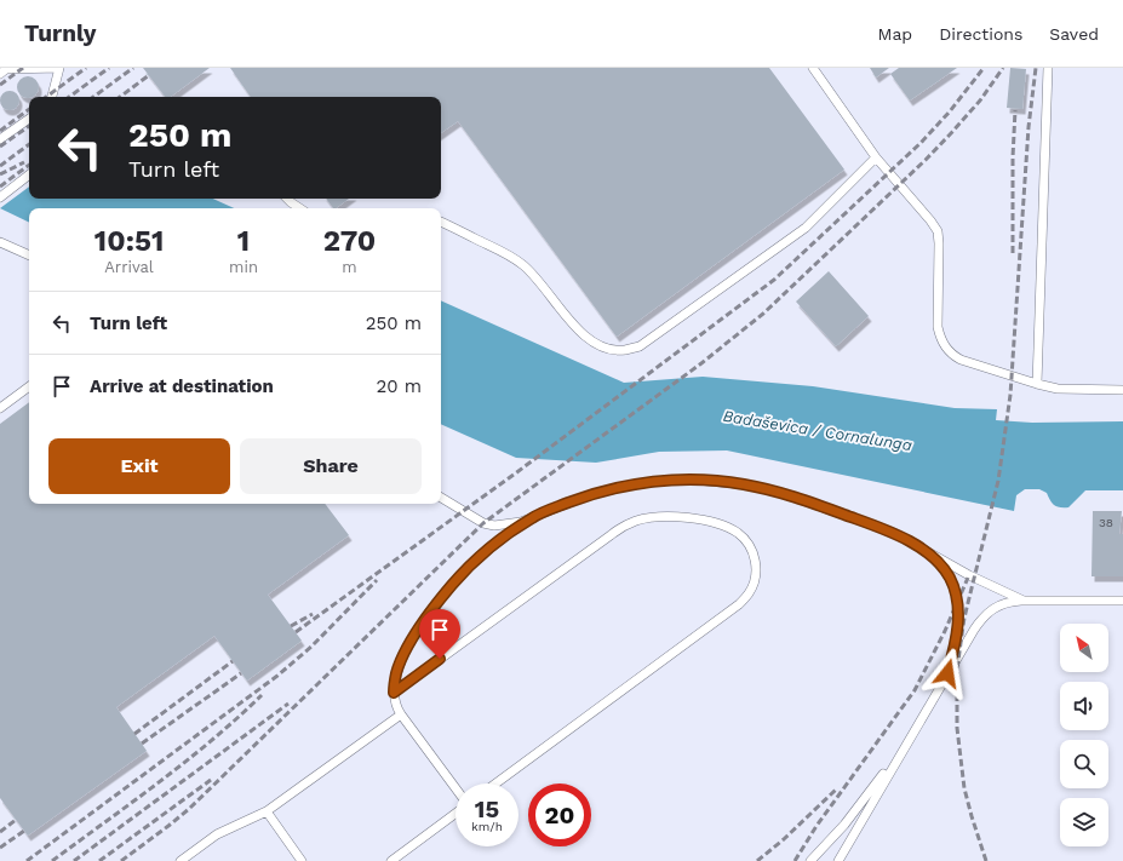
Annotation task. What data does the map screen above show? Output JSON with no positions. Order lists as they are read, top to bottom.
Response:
{
  "water": ["Badaševica / Cornalunga"],
  "house_numbers": ["38"],
  "north": "top left",
  "page": {
    "header": "Turnly",
    "nav": ["Map", "Directions", "Saved"],
    "turn": ["250 m", "Turn left"],
    "eta": [
      "10:51",
      "Arrival",
      "1",
      "min",
      "270",
      "m"
    ],
    "list": [
      {
        "name": "Turn left",
        "value": "250 m"
      },
      {
        "name": "Arrive at destination",
        "value": "20 m"
      }
    ],
    "buttons": ["Exit", "Share"],
    "speed": "15 km/h",
    "limit": "20"
  }
}
